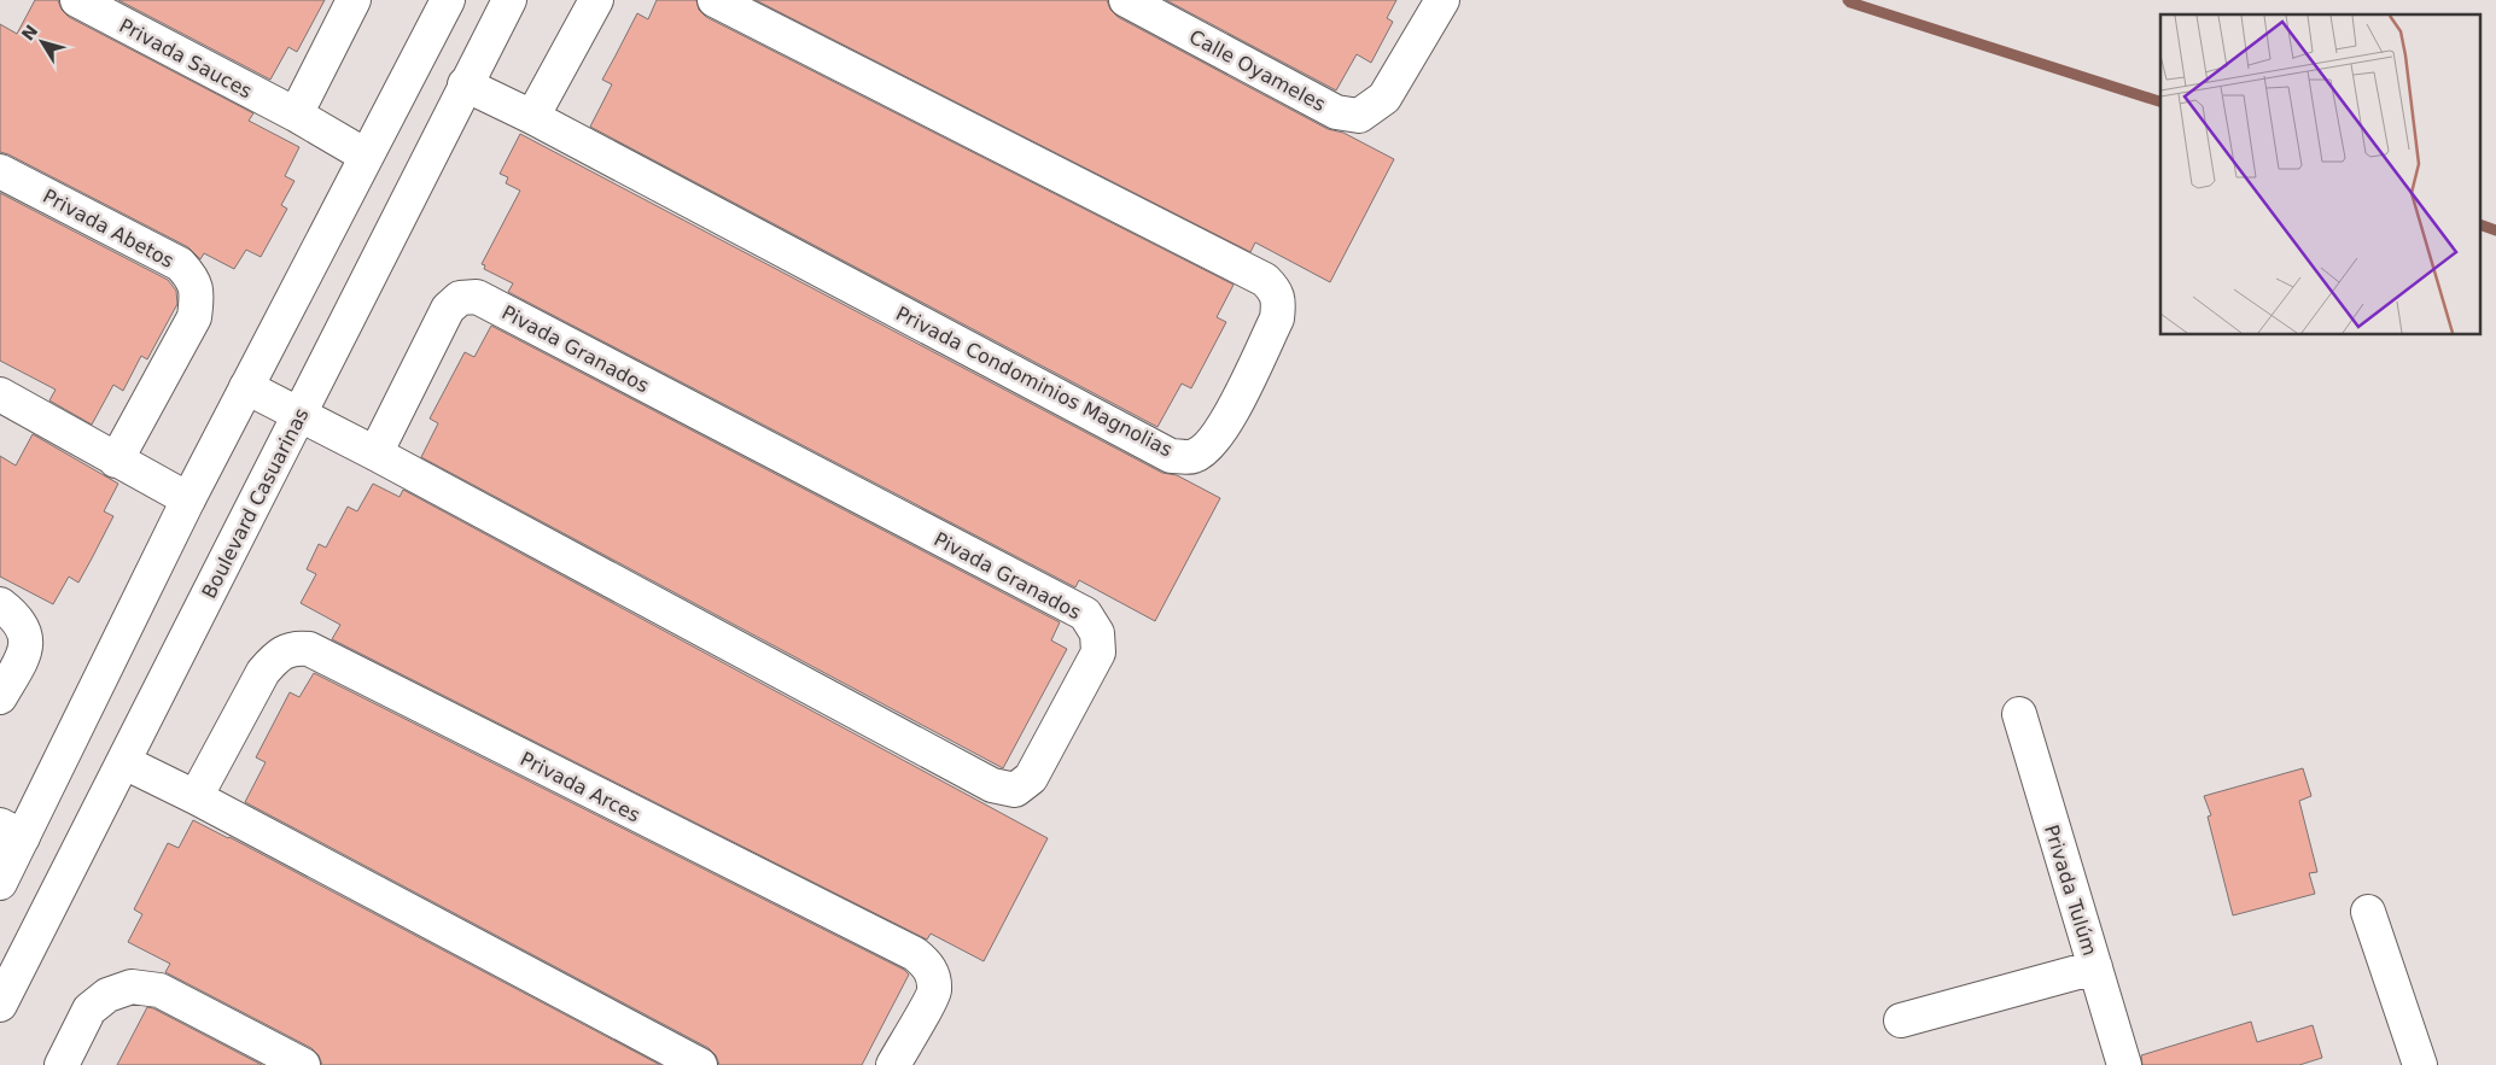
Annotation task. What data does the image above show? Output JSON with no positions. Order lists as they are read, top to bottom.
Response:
{
  "streets": {
    "street": [
      "Privada Sauces",
      "Calle Oyameles",
      "Privada Abetos",
      "Pivada Granados",
      "Privada Condominios Magnolias",
      "Boulevard Casuarinas",
      "Privada Arces",
      "Privada Tulúm"
    ]
  },
  "crossings": [
    ["Pivada Granados", "Boulevard Casuarinas"],
    ["Privada Condominios Magnolias", "Boulevard Casuarinas"]
  ],
  "north": "top left"
}
